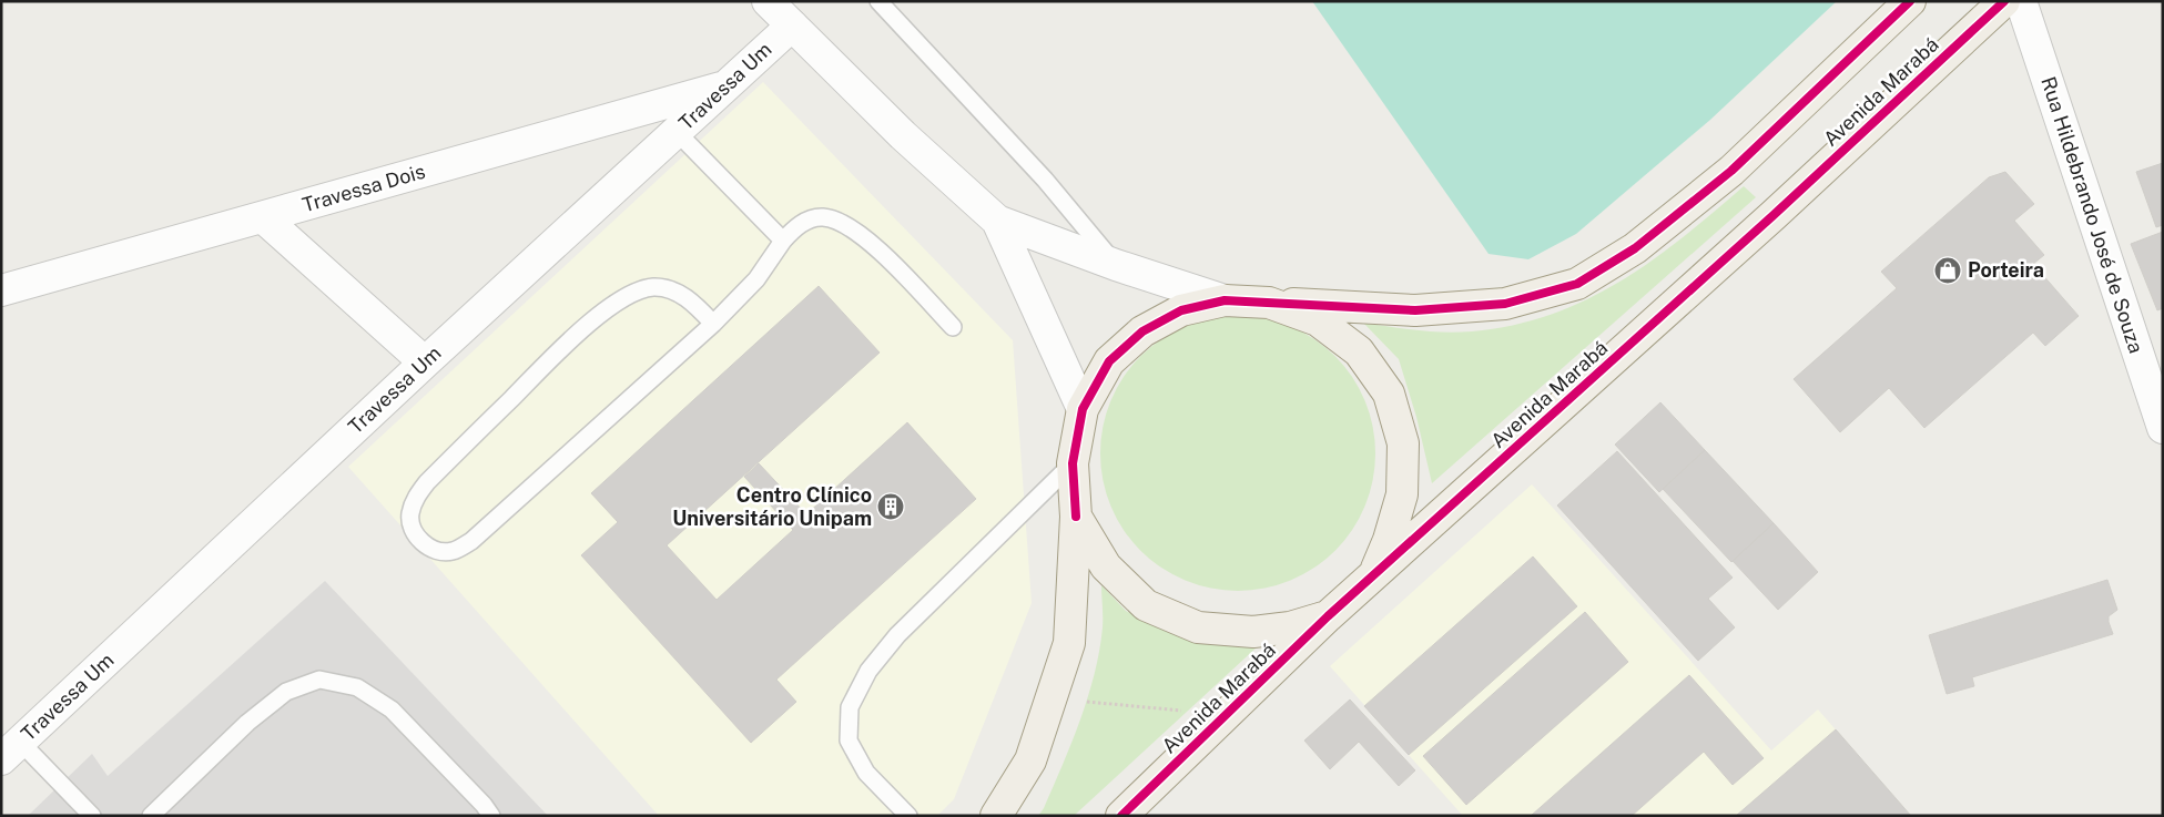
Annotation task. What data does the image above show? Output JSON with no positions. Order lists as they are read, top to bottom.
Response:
{
  "streets": {
    "main road": ["Avenida Marabá"],
    "street": ["Travessa Um", "Travessa Dois", "Rua Hildebrando José de Souza"]
  },
  "crossings": [
    ["Travessa Um", "Travessa Dois"]
  ],
  "places": {
    "shop": ["Porteira"],
    "building": ["Centro Clínico Universitário Unipam"]
  }
}
